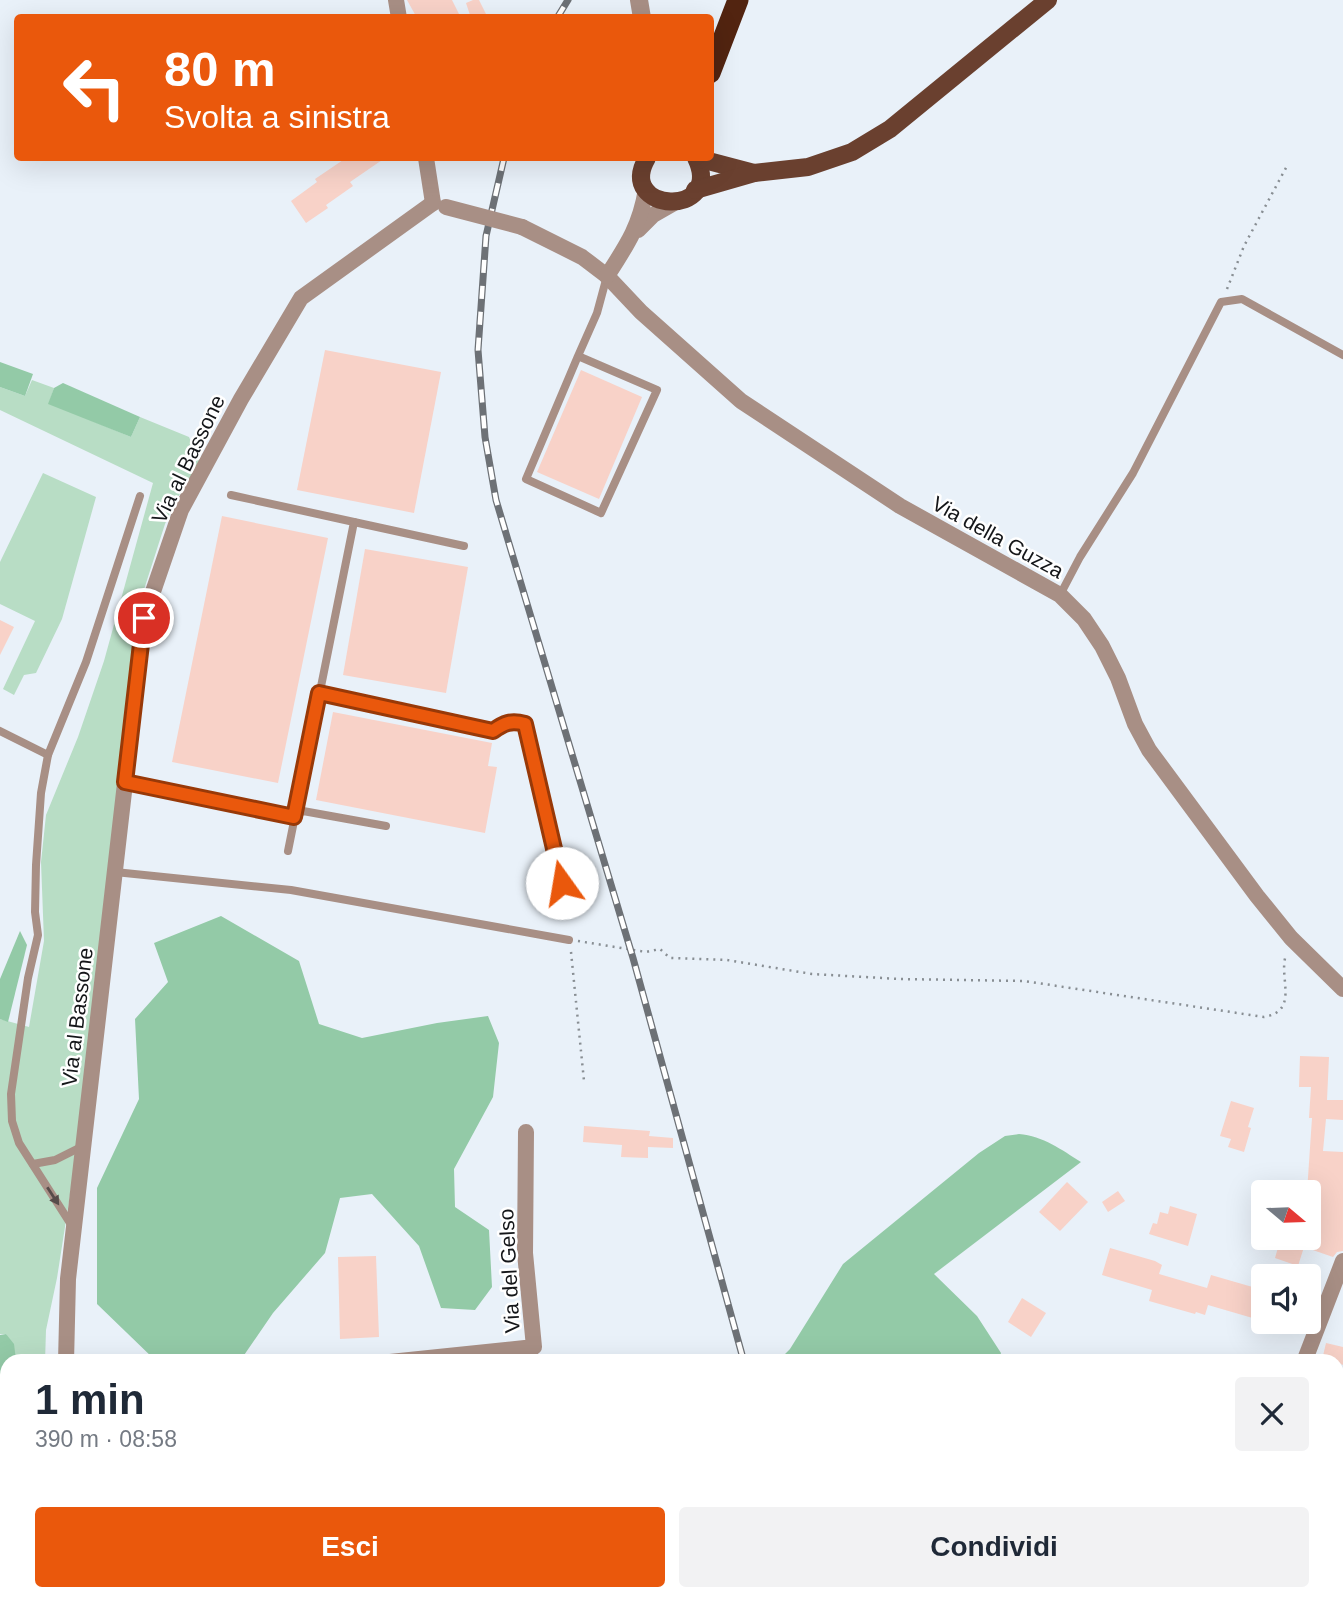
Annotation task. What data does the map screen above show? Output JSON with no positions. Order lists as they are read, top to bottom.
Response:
{
  "streets": {
    "street": ["Via al Bassone", "Via della Guzza", "Via del Gelso"]
  },
  "crossings": [
    ["Via al Bassone", "Via della Guzza"]
  ],
  "north": "right",
  "page": {
    "turn": ["80 m", "Svolta a sinistra"],
    "heading": ["1 min", "390 m · 08:58"],
    "buttons": ["Esci", "Condividi"]
  }
}
